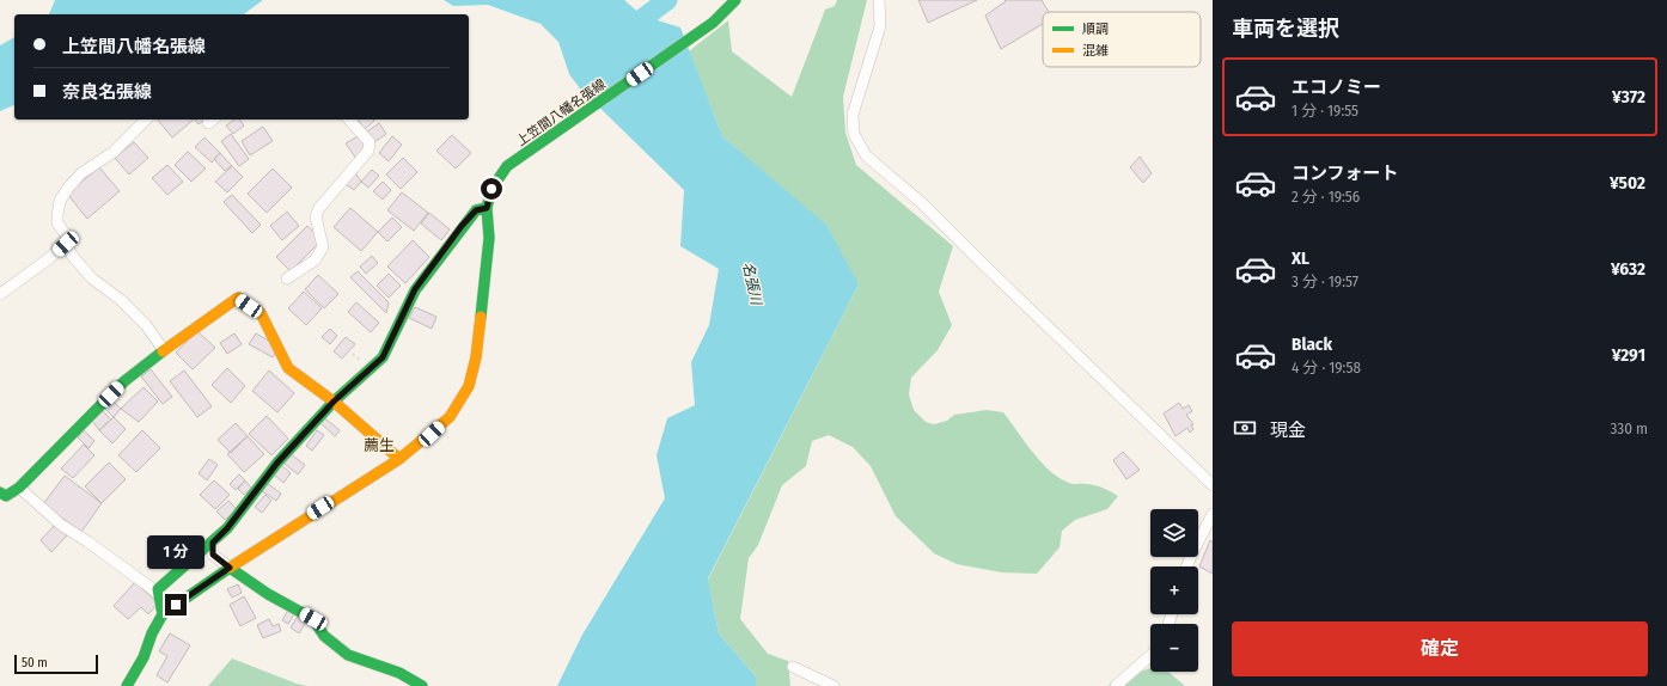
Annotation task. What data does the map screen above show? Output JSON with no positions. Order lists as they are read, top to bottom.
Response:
{
  "streets": {
    "main road": ["上笠間八幡名張線"]
  },
  "districts": ["薦生"],
  "water": ["名張川"],
  "legend": ["順調", "混雑"],
  "scale_bar": "50 m",
  "page": {
    "heading": "車両を選択",
    "banner": ["上笠間八幡名張線", "奈良名張線"],
    "list": [
      {
        "name": "エコノミー",
        "note": "1 分 · 19:55",
        "value": "¥372"
      },
      {
        "name": "コンフォート",
        "note": "2 分 · 19:56",
        "value": "¥502"
      },
      {
        "name": "XL",
        "note": "3 分 · 19:57",
        "value": "¥632"
      },
      {
        "name": "Black",
        "note": "4 分 · 19:58",
        "value": "¥291"
      }
    ],
    "pay": ["現金", "330 m"],
    "map_buttons": ["+", "−"],
    "bubble": "1 分",
    "buttons": "確定",
    "scale": "50 m"
  }
}
